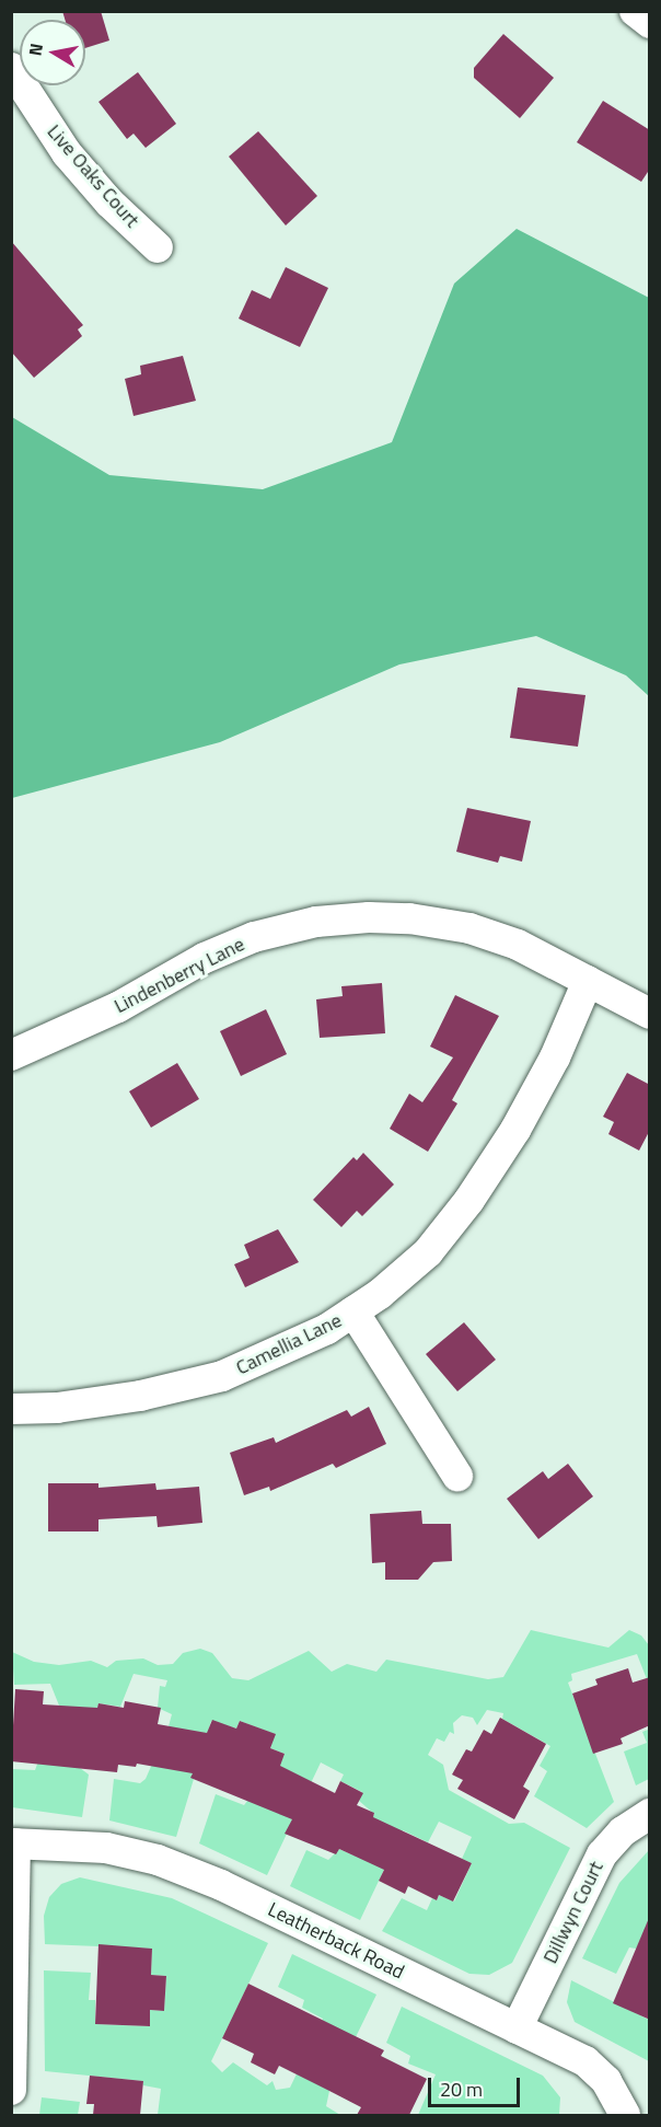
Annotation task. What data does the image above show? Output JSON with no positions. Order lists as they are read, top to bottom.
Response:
{
  "streets": {
    "street": [
      "Live Oaks Court",
      "Lindenberry Lane",
      "Camellia Lane",
      "Dillwyn Court",
      "Leatherback Road"
    ]
  },
  "crossings": [
    ["Lindenberry Lane", "Camellia Lane"],
    ["Dillwyn Court", "Leatherback Road"]
  ],
  "scale_bar": "20 m",
  "north": "left"
}
